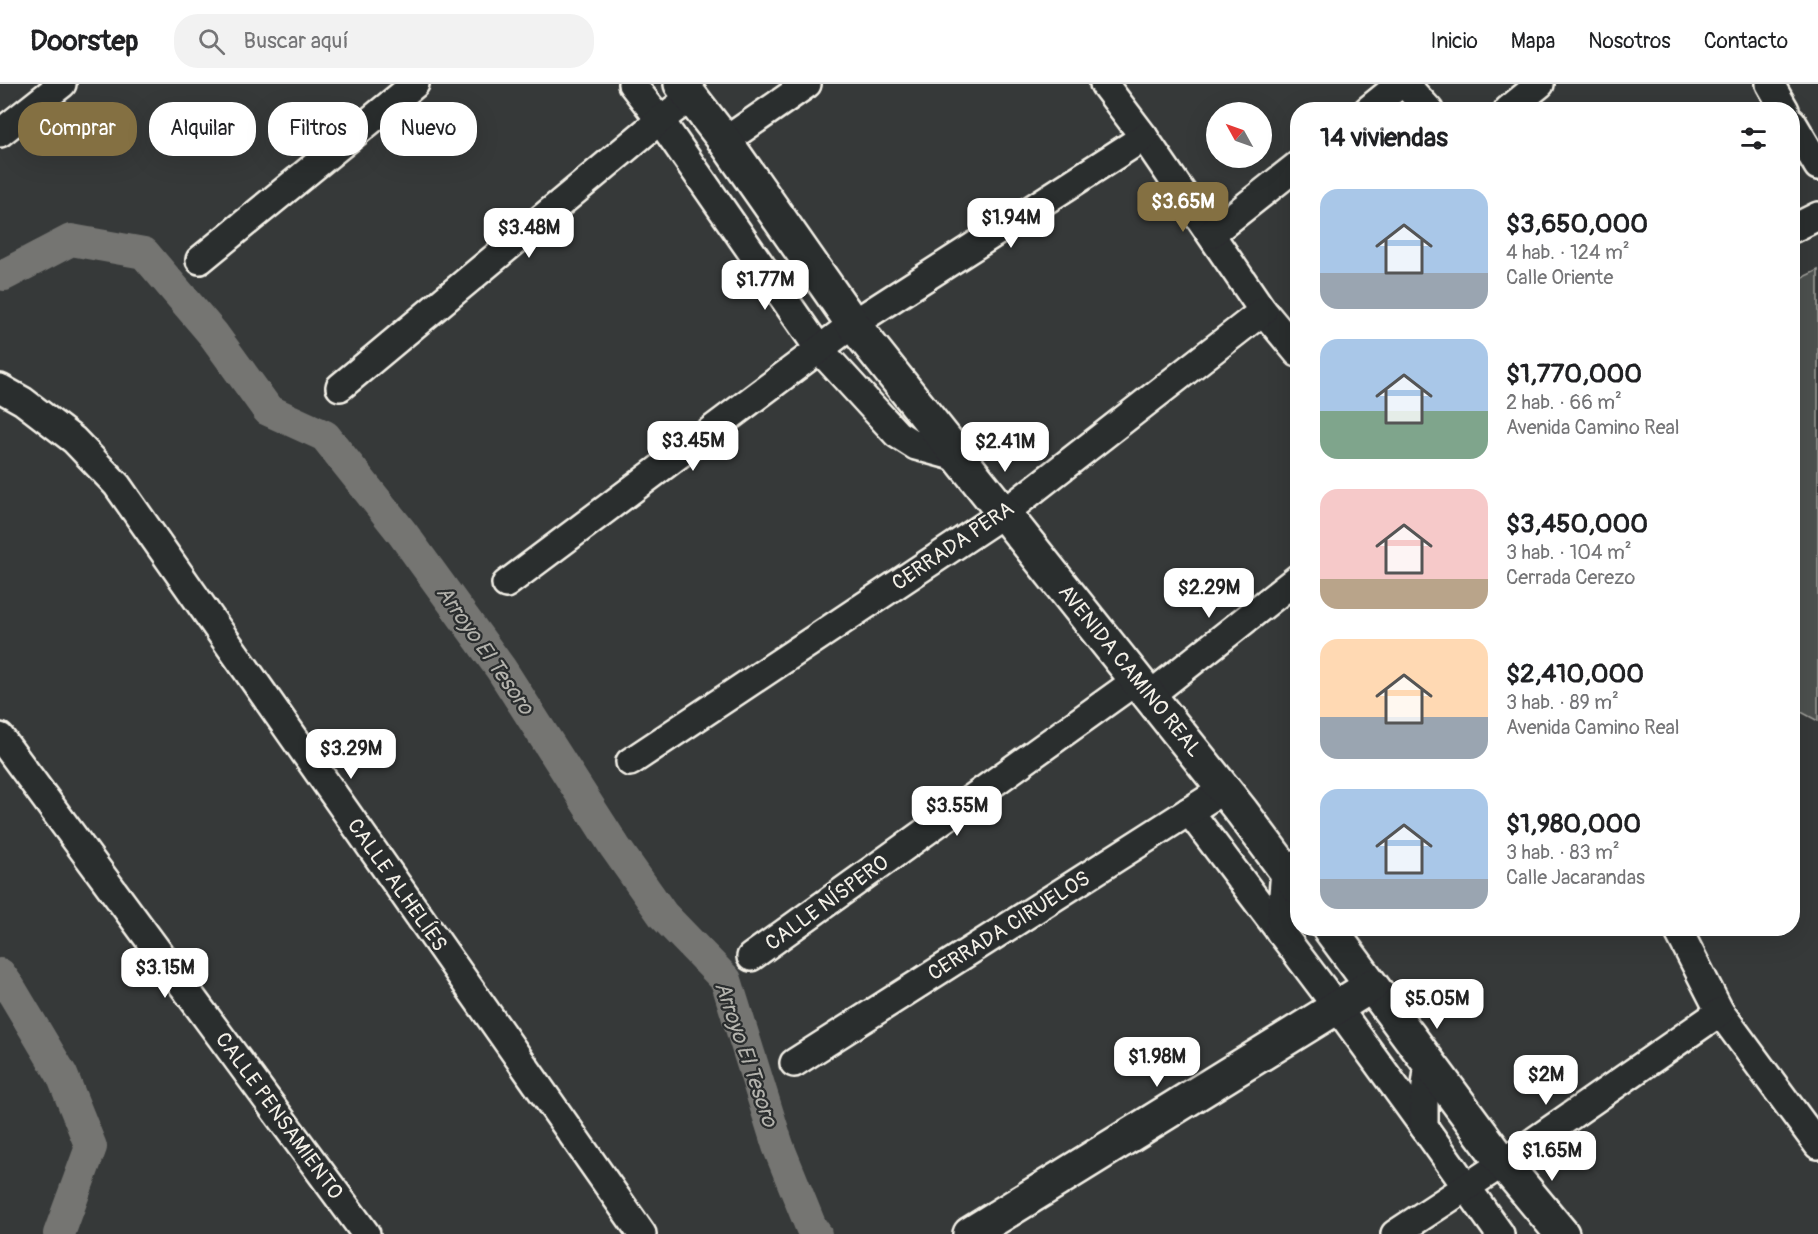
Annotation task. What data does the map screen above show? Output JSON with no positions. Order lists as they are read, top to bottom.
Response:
{
  "streets": {
    "street": [
      "CERRADA PERA",
      "AVENIDA CAMINO REAL",
      "CALLE ALHELÍES",
      "CALLE NÍSPERO",
      "CERRADA CIRUELOS",
      "CALLE PENSAMIENTO"
    ]
  },
  "crossings": [
    ["CERRADA PERA", "AVENIDA CAMINO REAL"],
    ["AVENIDA CAMINO REAL", "CALLE NÍSPERO"],
    ["AVENIDA CAMINO REAL", "CERRADA CIRUELOS"]
  ],
  "water": ["Arroyo El Tesoro"],
  "north": "top left",
  "page": {
    "header": "Doorstep",
    "search": "Buscar aquí",
    "nav": [
      "Inicio",
      "Mapa",
      "Nosotros",
      "Contacto"
    ],
    "chip": [
      "Comprar",
      "Alquilar",
      "Filtros",
      "Nuevo"
    ],
    "heading": "14 viviendas",
    "list": [
      {
        "name": "$3,650,000",
        "note": "4 hab. · 124 m² · Calle Oriente"
      },
      {
        "name": "$1,770,000",
        "note": "2 hab. · 66 m² · Avenida Camino Real"
      },
      {
        "name": "$3,450,000",
        "note": "3 hab. · 104 m² · Cerrada Cerezo"
      },
      {
        "name": "$2,410,000",
        "note": "3 hab. · 89 m² · Avenida Camino Real"
      },
      {
        "name": "$1,980,000",
        "note": "3 hab. · 83 m² · Calle Jacarandas"
      }
    ],
    "price": [
      "$3.65M",
      "$1.94M",
      "$3.48M",
      "$1.77M",
      "$3.45M",
      "$2.41M",
      "$2.29M",
      "$3.29M",
      "$3.55M",
      "$3.15M",
      "$5.05M",
      "$1.98M",
      "$2M",
      "$1.65M"
    ]
  }
}
